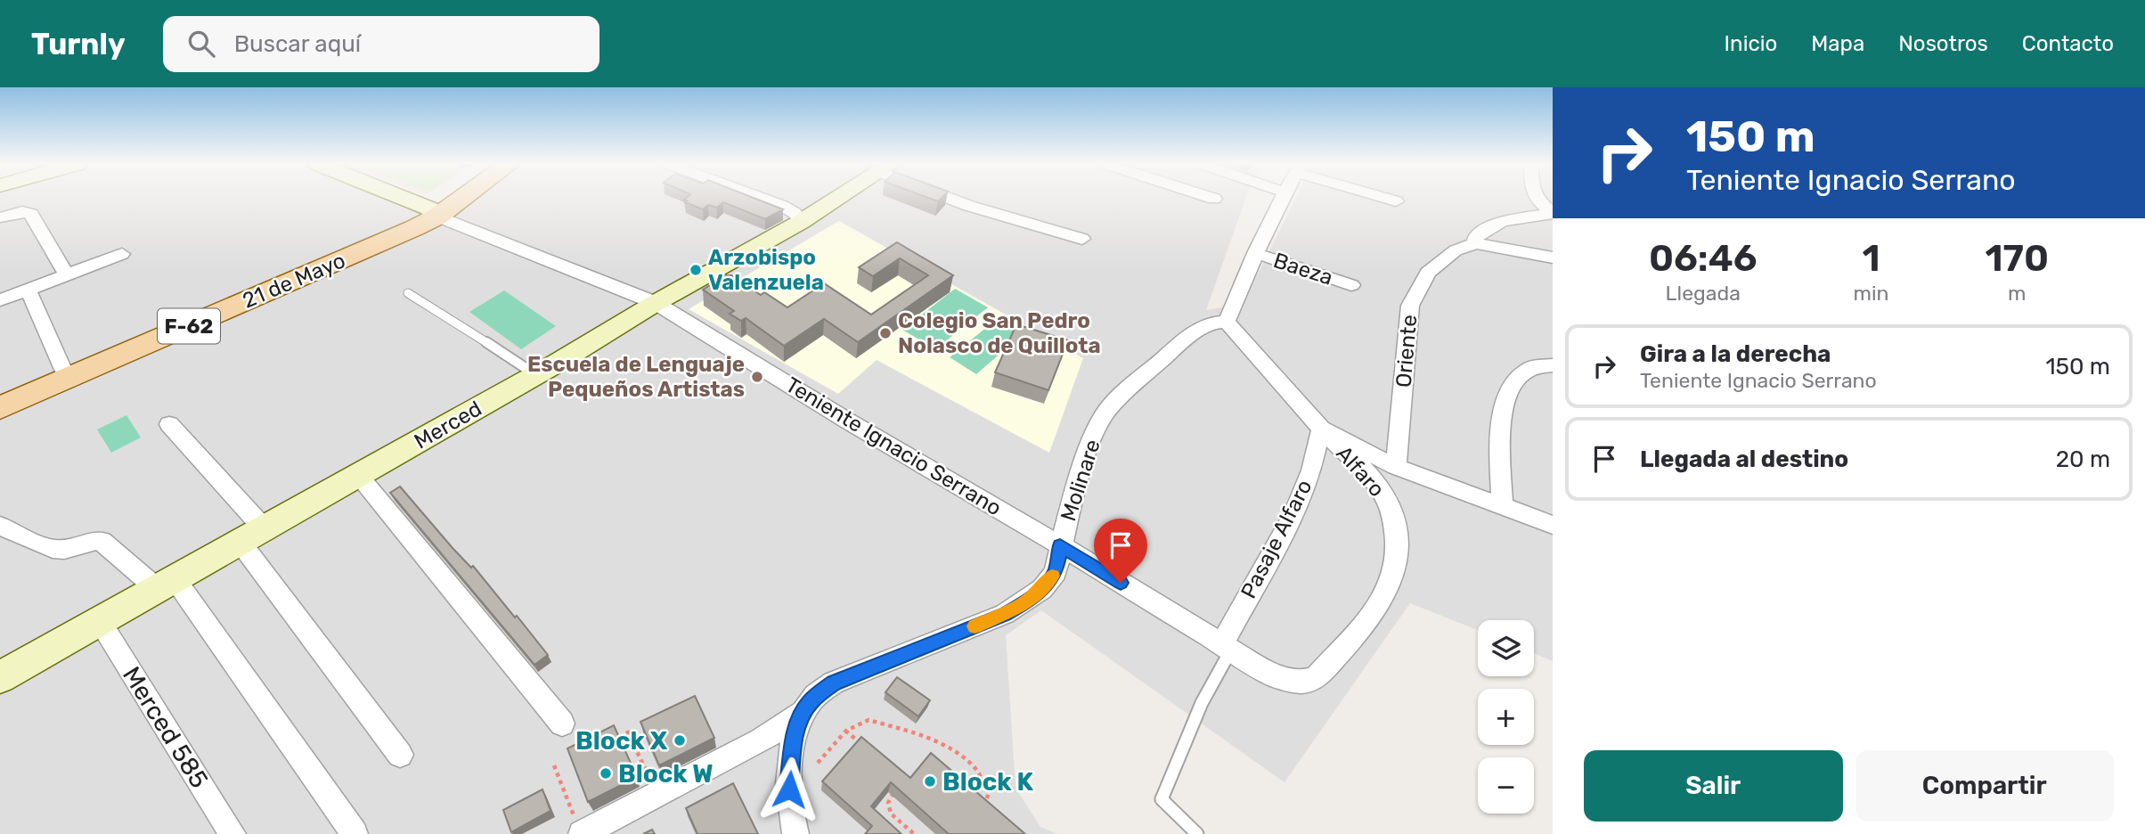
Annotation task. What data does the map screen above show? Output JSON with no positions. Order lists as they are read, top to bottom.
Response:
{
  "streets": {
    "main road": [
      "21 de Mayo",
      "F-62",
      "Merced",
      "Teniente Ignacio Serrano"
    ],
    "street": [
      "Baeza",
      "Oriente",
      "Alfaro",
      "Molinare",
      "Pasaje Alfaro",
      "Merced 585"
    ]
  },
  "crossings": [
    ["21 de Mayo", "Teniente Ignacio Serrano"],
    ["Merced", "Teniente Ignacio Serrano"],
    ["Merced", "Merced 585"],
    ["Teniente Ignacio Serrano", "Alfaro"],
    ["Teniente Ignacio Serrano", "Molinare"],
    ["Teniente Ignacio Serrano", "Pasaje Alfaro"],
    ["Alfaro", "Molinare"],
    ["Alfaro", "Pasaje Alfaro"]
  ],
  "places": [
    "Arzobispo Valenzuela",
    "Colegio San Pedro Nolasco de Quillota",
    "Escuela de Lenguaje Pequeños Artistas",
    "Block X",
    "Block W",
    "Block K"
  ],
  "page": {
    "header": "Turnly",
    "search": "Buscar aquí",
    "nav": [
      "Inicio",
      "Mapa",
      "Nosotros",
      "Contacto"
    ],
    "turn": ["150 m", "Teniente Ignacio Serrano"],
    "eta": [
      "06:46",
      "Llegada",
      "1",
      "min",
      "170",
      "m"
    ],
    "list": [
      {
        "name": "Gira a la derecha",
        "note": "Teniente Ignacio Serrano",
        "value": "150 m"
      },
      {
        "name": "Llegada al destino",
        "value": "20 m"
      }
    ],
    "map_buttons": ["+", "−"],
    "buttons": ["Salir", "Compartir"]
  }
}
